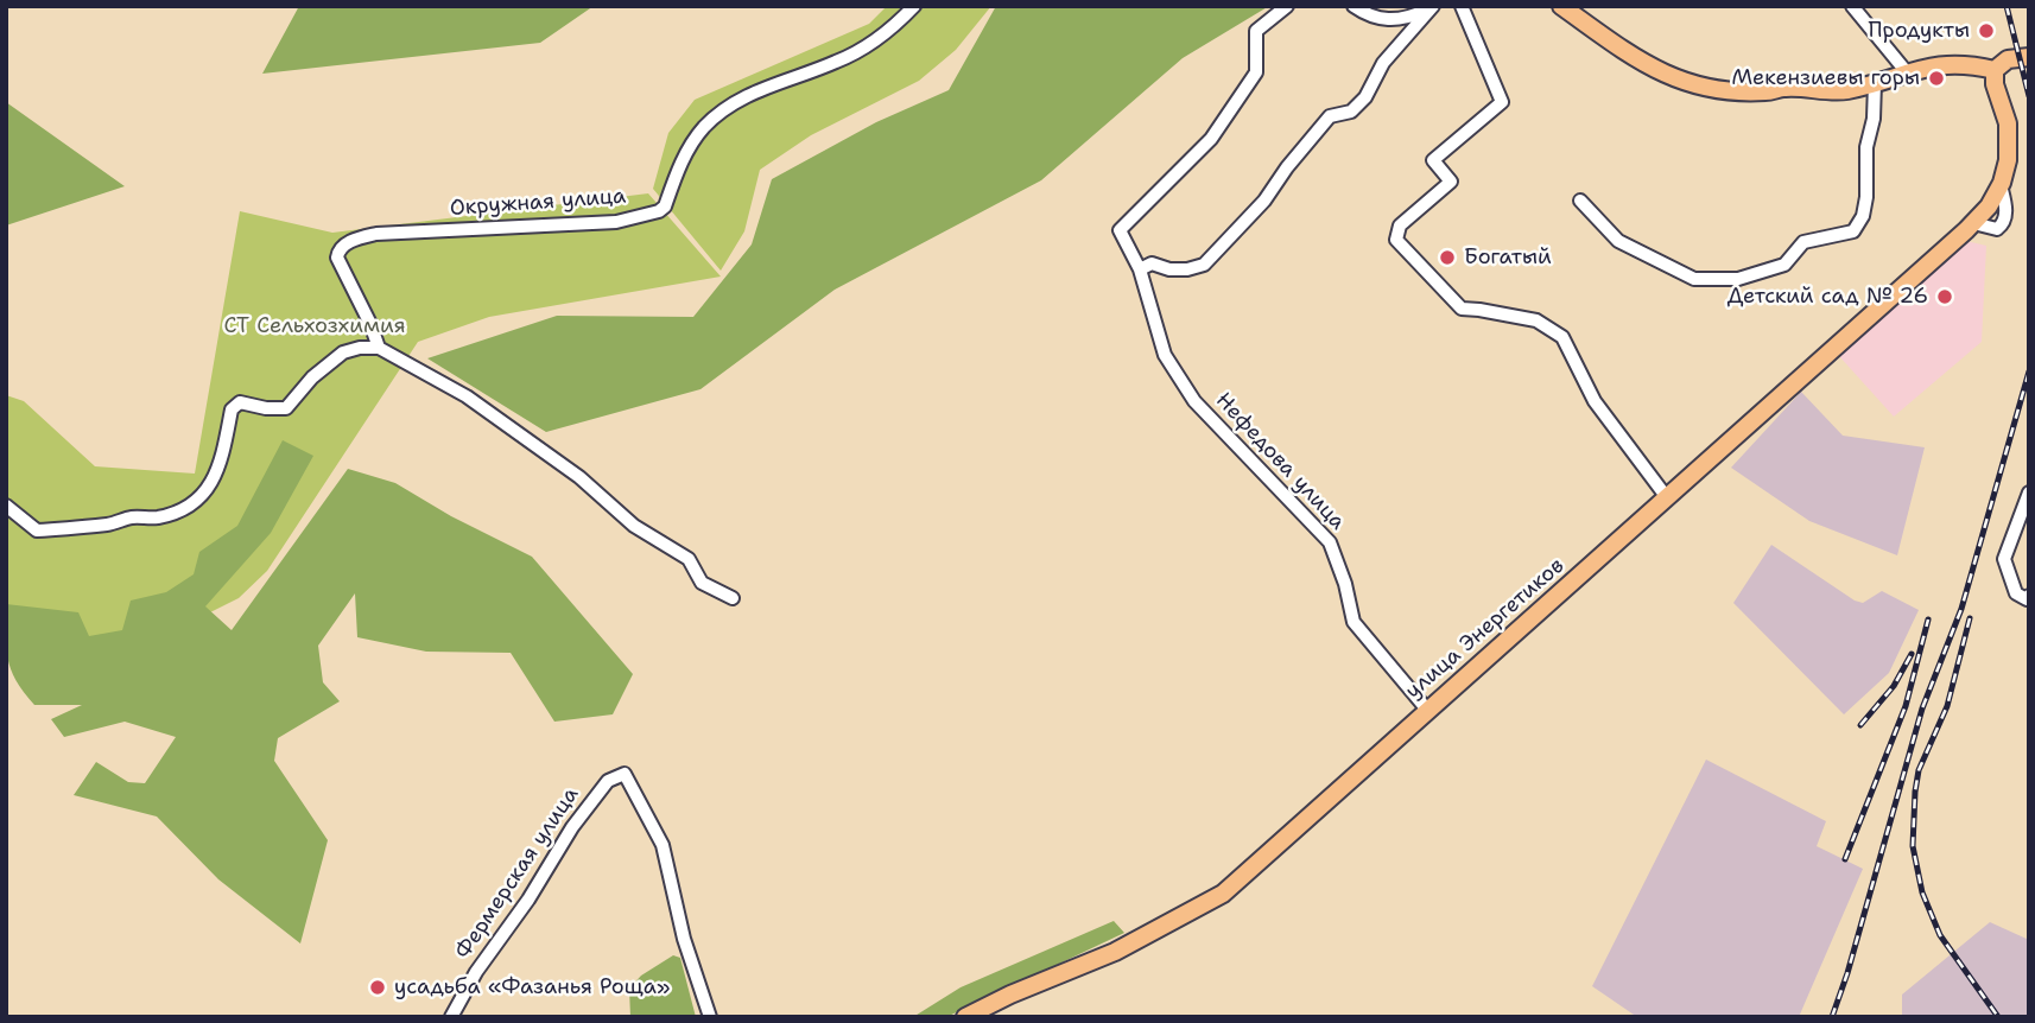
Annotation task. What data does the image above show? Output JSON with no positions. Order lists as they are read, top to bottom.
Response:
{
  "streets": {
    "main road": ["улица Энергетиков"],
    "street": ["Окружная улица", "Нефедова улица", "Фермерская улица"]
  },
  "crossings": [
    ["Нефедова улица", "улица Энергетиков"]
  ],
  "parks": ["СТ Сельхозхимия"],
  "places": [
    "Продукты",
    "Мекензиевы горы",
    "Богатый",
    "Детский сад № 26",
    "усадьба «Фазанья Роща»"
  ]
}
